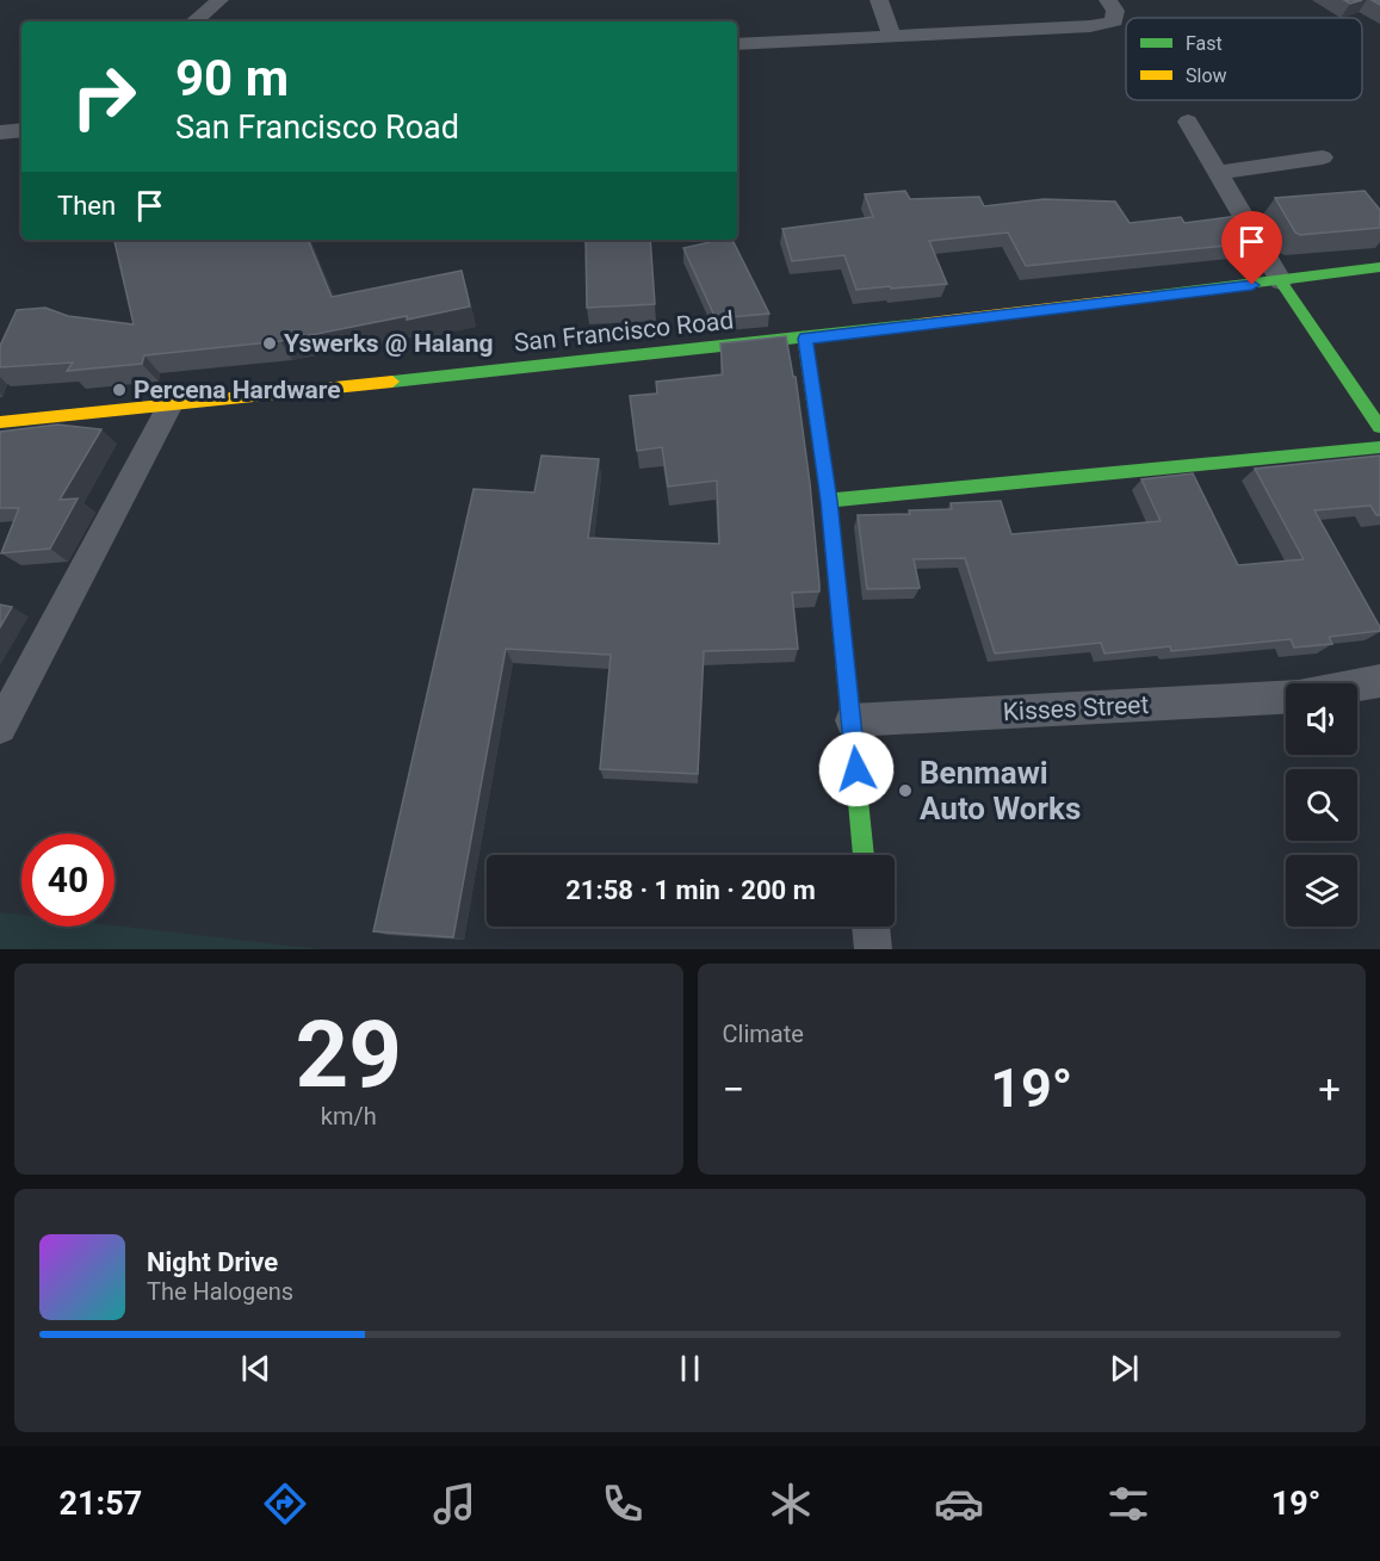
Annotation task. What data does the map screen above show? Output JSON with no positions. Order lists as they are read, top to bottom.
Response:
{
  "streets": {
    "main road": ["San Francisco Road"],
    "street": ["Kisses Street"]
  },
  "places": ["Yswerks @ Halang", "Percena Hardware", "Benmawi Auto Works"],
  "legend": ["Fast", "Slow"],
  "page": {
    "turn": ["90 m", "San Francisco Road"],
    "then": "Then",
    "limit": "40",
    "trip": "21:58 · 1 min · 200 m",
    "tile": [
      ["29", "km/h"],
      "Climate"
    ],
    "heat": ["−", "19°", "+"],
    "song": ["Night Drive", "The Halogens"],
    "tabs": ["21:57", "19°"]
  }
}
